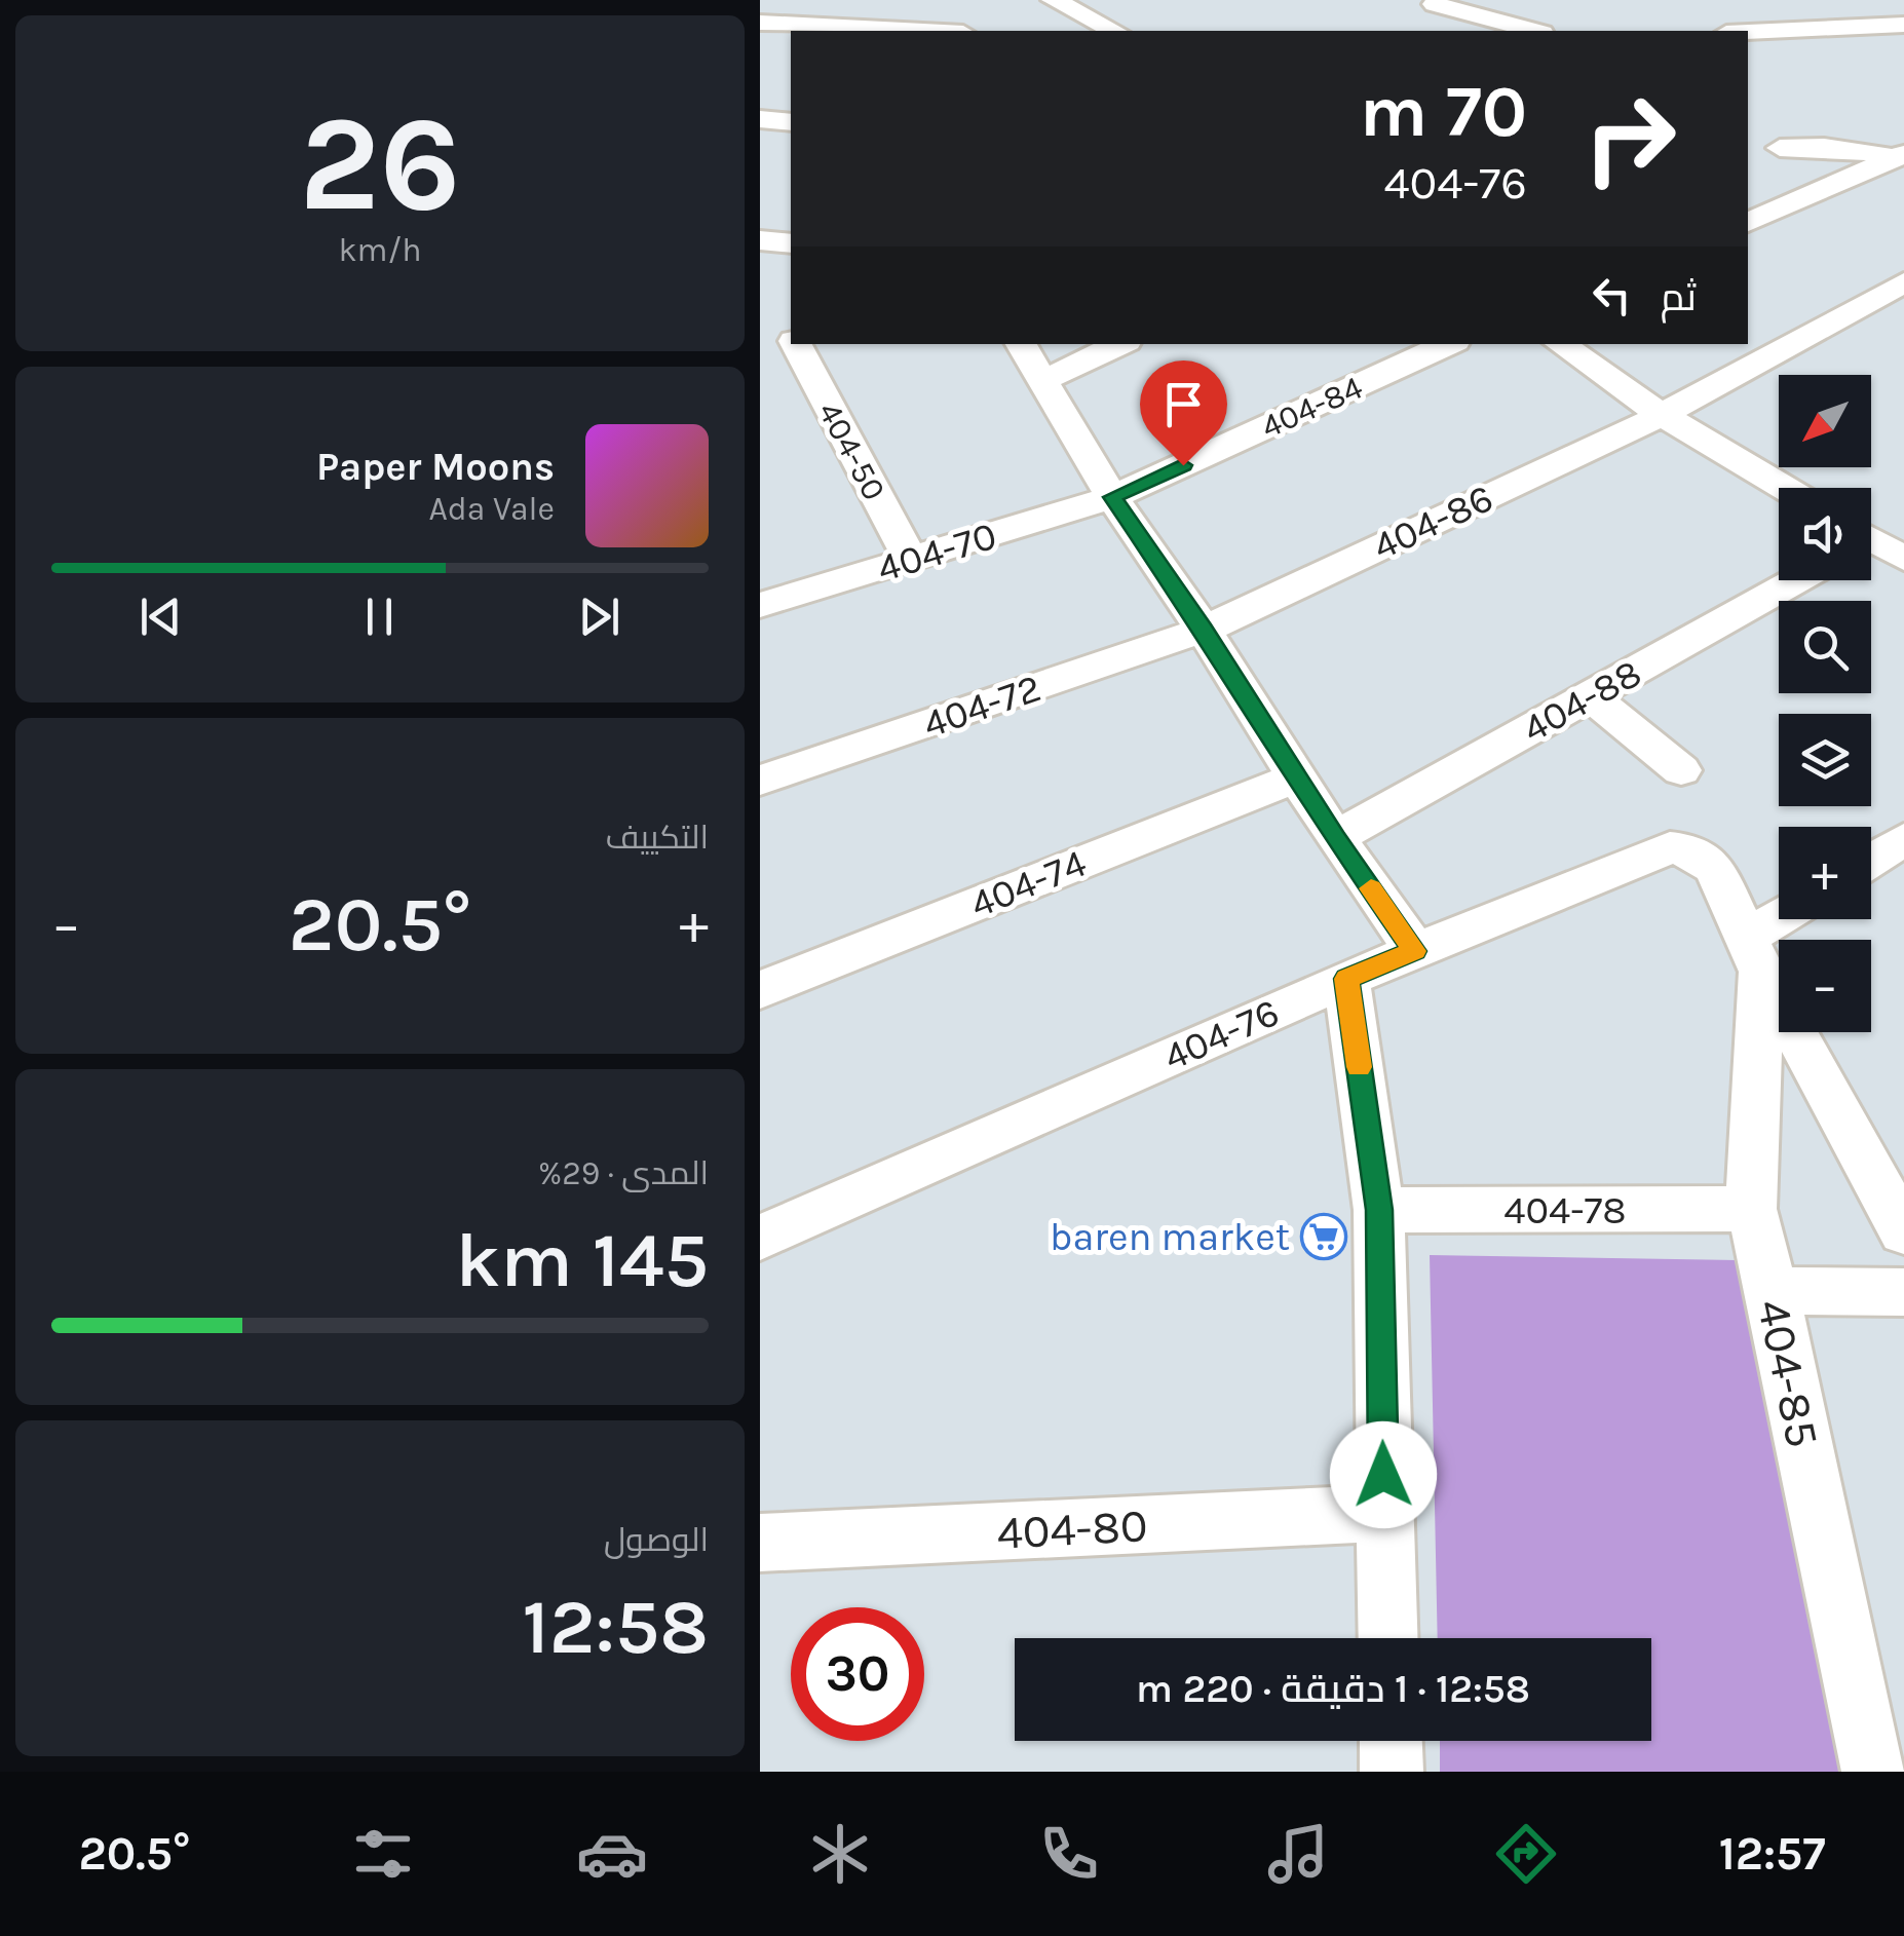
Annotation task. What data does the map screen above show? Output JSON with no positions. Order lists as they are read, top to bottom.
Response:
{
  "streets": {
    "street": [
      "404-84",
      "404-50",
      "404-86",
      "404-70",
      "404-88",
      "404-72",
      "404-74",
      "404-76",
      "404-78",
      "404-85",
      "404-80"
    ]
  },
  "crossings": [
    ["404-84", "404-70"],
    ["404-50", "404-70"],
    ["404-86", "404-72"],
    ["404-76", "404-85"],
    ["404-78", "404-85"]
  ],
  "places": {
    "supermarket": ["baren market"]
  },
  "north": "bottom left",
  "page": {
    "tile": [
      ["26", "km/h"],
      "التكييف",
      ["المدى · 29%", "145 km"],
      ["الوصول", "12:58"]
    ],
    "turn": ["70 m", "404-76"],
    "then": "ثم",
    "map_buttons": ["+", "−"],
    "song": ["Paper Moons", "Ada Vale"],
    "heat": ["−", "20.5°", "+"],
    "limit": "30",
    "trip": "12:58 · 1 دقيقة · 220 m",
    "tabs": ["12:57", "20.5°"]
  }
}
